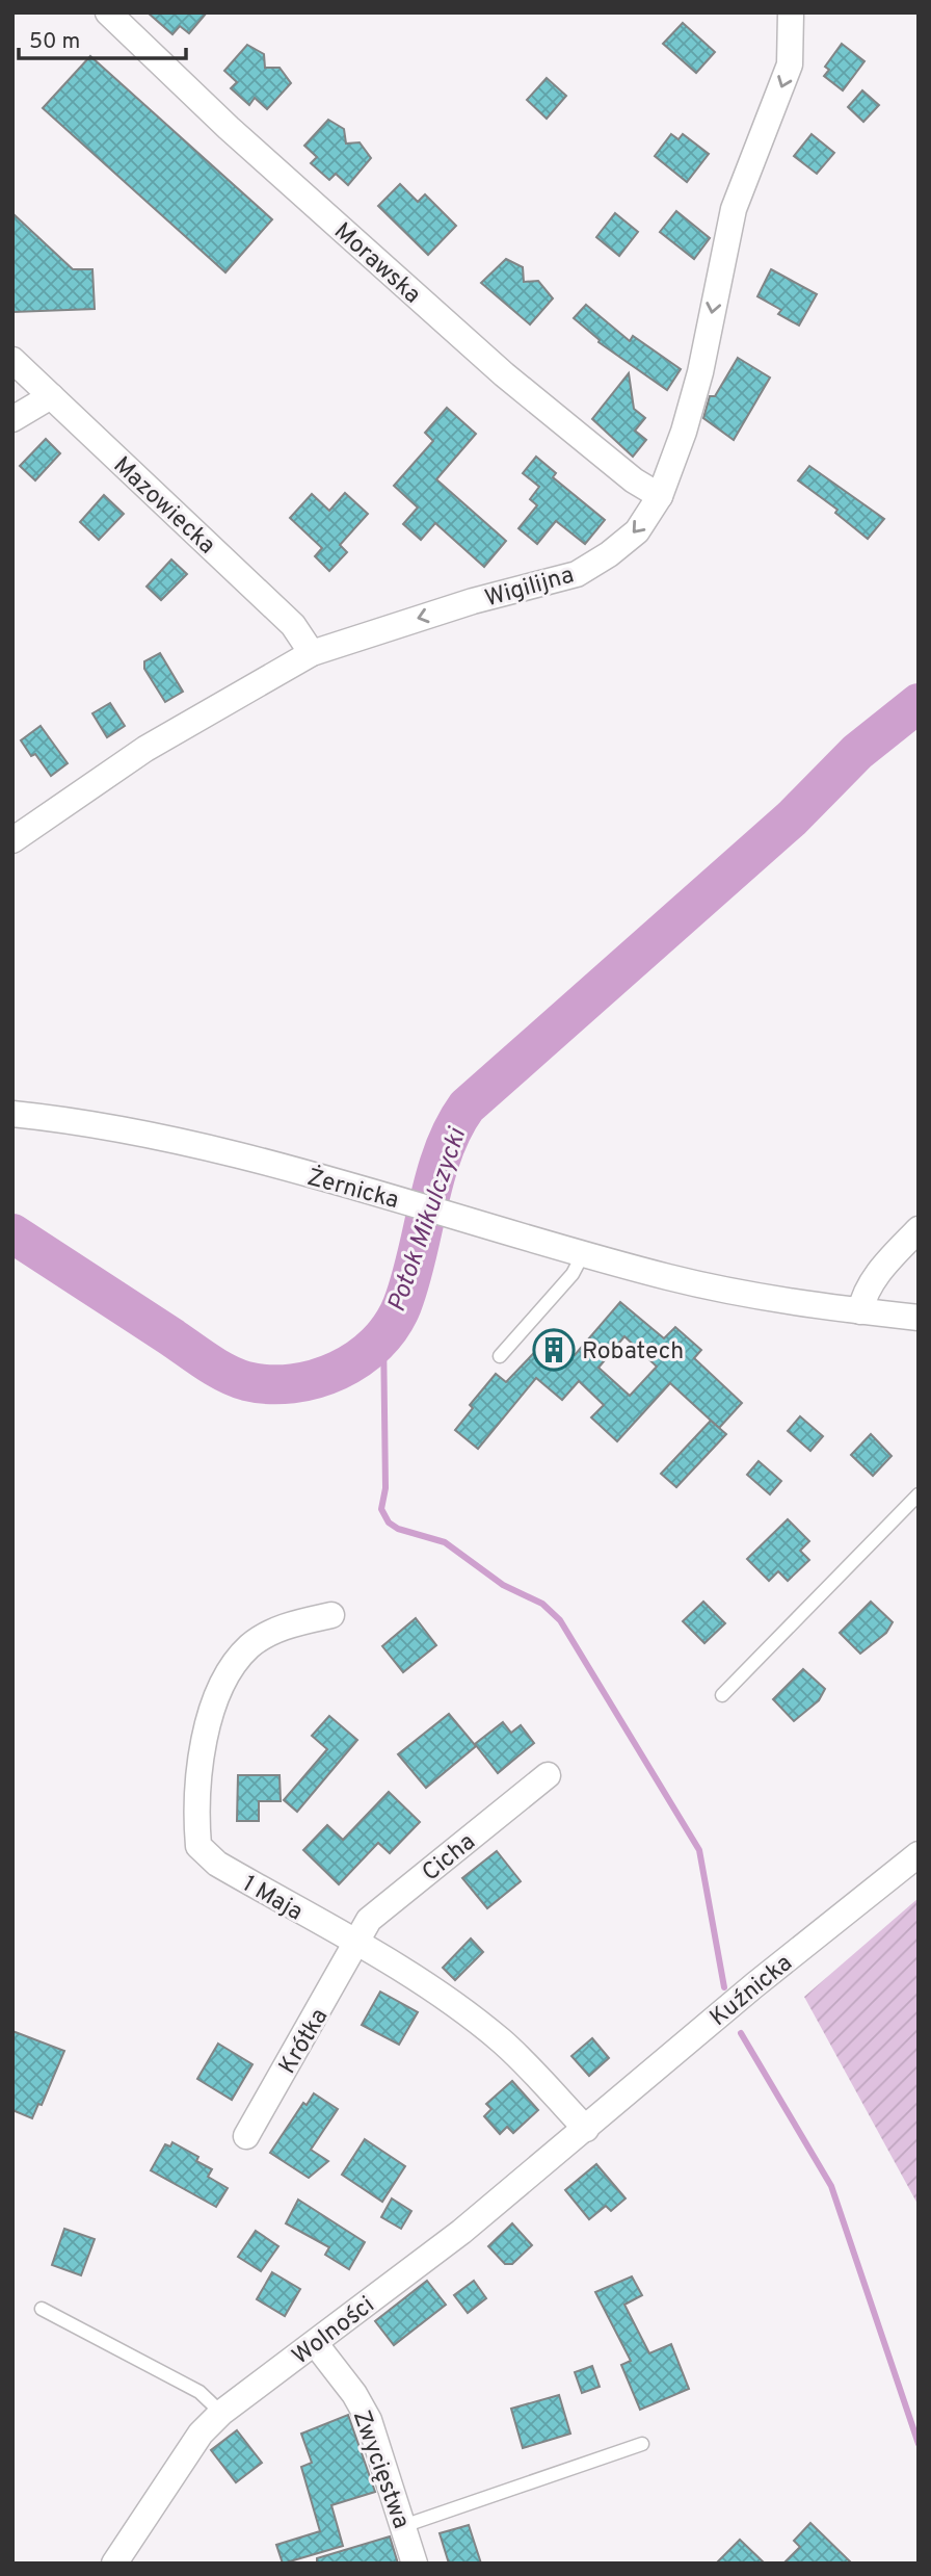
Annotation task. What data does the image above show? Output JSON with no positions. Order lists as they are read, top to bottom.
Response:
{
  "streets": {
    "street": [
      "Morawska",
      "Mazowiecka",
      "Wigilijna",
      "Żernicka",
      "Cicha",
      "1 Maja",
      "Kuźnicka",
      "Krótka",
      "Wolności",
      "Zwycięstwa"
    ]
  },
  "crossings": [
    ["Morawska", "Wigilijna"],
    ["Mazowiecka", "Wigilijna"],
    ["Cicha", "1 Maja"],
    ["Cicha", "Krótka"],
    ["1 Maja", "Kuźnicka"],
    ["1 Maja", "Krótka"],
    ["1 Maja", "Wolności"],
    ["Kuźnicka", "Wolności"],
    ["Wolności", "Zwycięstwa"]
  ],
  "one_way": ["Wigilijna"],
  "water": ["Potok Mikulczycki"],
  "places": {
    "building": ["Robatech"]
  },
  "scale_bar": "50 m"
}
